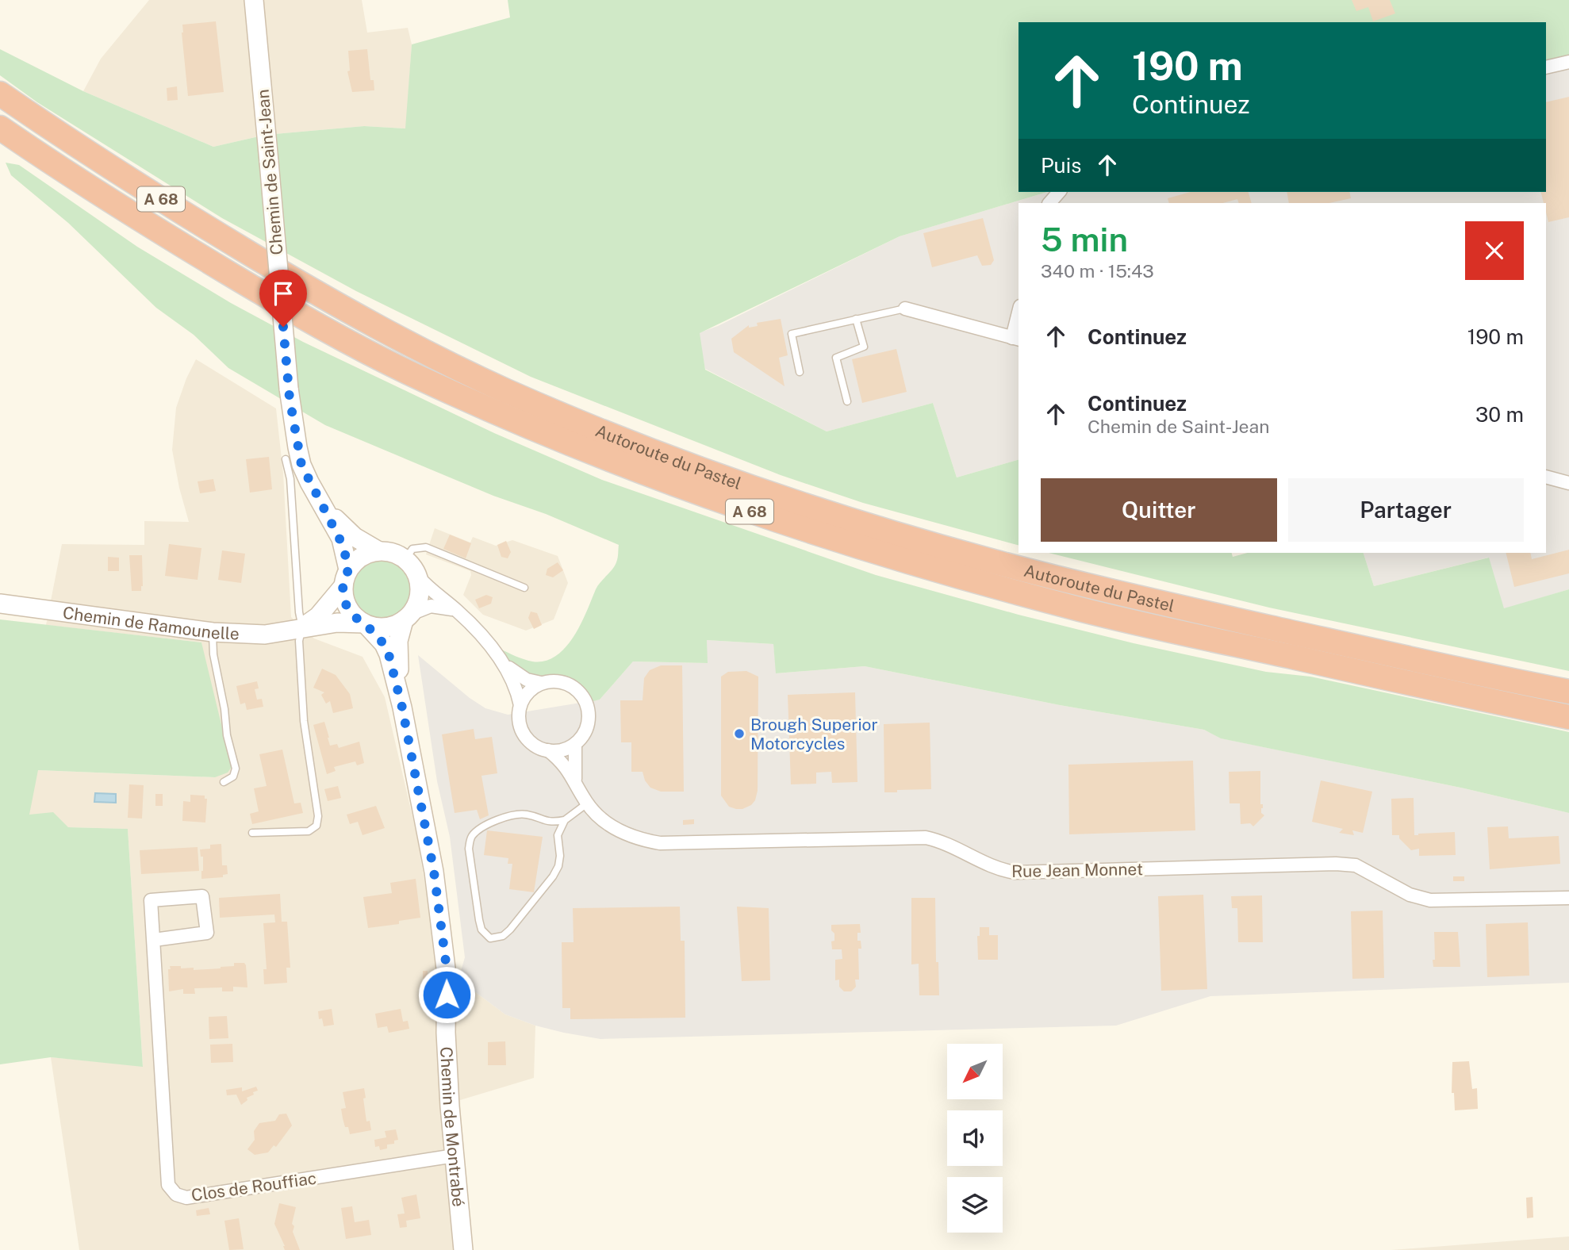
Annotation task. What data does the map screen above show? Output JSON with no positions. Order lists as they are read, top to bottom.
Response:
{
  "streets": {
    "highway": ["A 68", "Autoroute du Pastel"],
    "street": [
      "Chemin de Saint-Jean",
      "Chemin de Ramounelle",
      "Rue Jean Monnet",
      "Chemin de Montrabé",
      "Clos de Rouffiac"
    ]
  },
  "crossings": [
    ["Chemin de Saint-Jean", "Chemin de Ramounelle"],
    ["Chemin de Saint-Jean", "Chemin de Montrabé"],
    ["Chemin de Ramounelle", "Chemin de Montrabé"],
    ["Chemin de Montrabé", "Clos de Rouffiac"]
  ],
  "places": ["Brough Superior Motorcycles"],
  "north": "bottom left",
  "page": {
    "turn": ["190 m", "Continuez"],
    "then": "Puis",
    "heading": ["5 min", "340 m · 15:43"],
    "list": [
      {
        "name": "Continuez",
        "value": "190 m"
      },
      {
        "name": "Continuez",
        "note": "Chemin de Saint-Jean",
        "value": "30 m"
      }
    ],
    "buttons": ["Quitter", "Partager"]
  }
}
